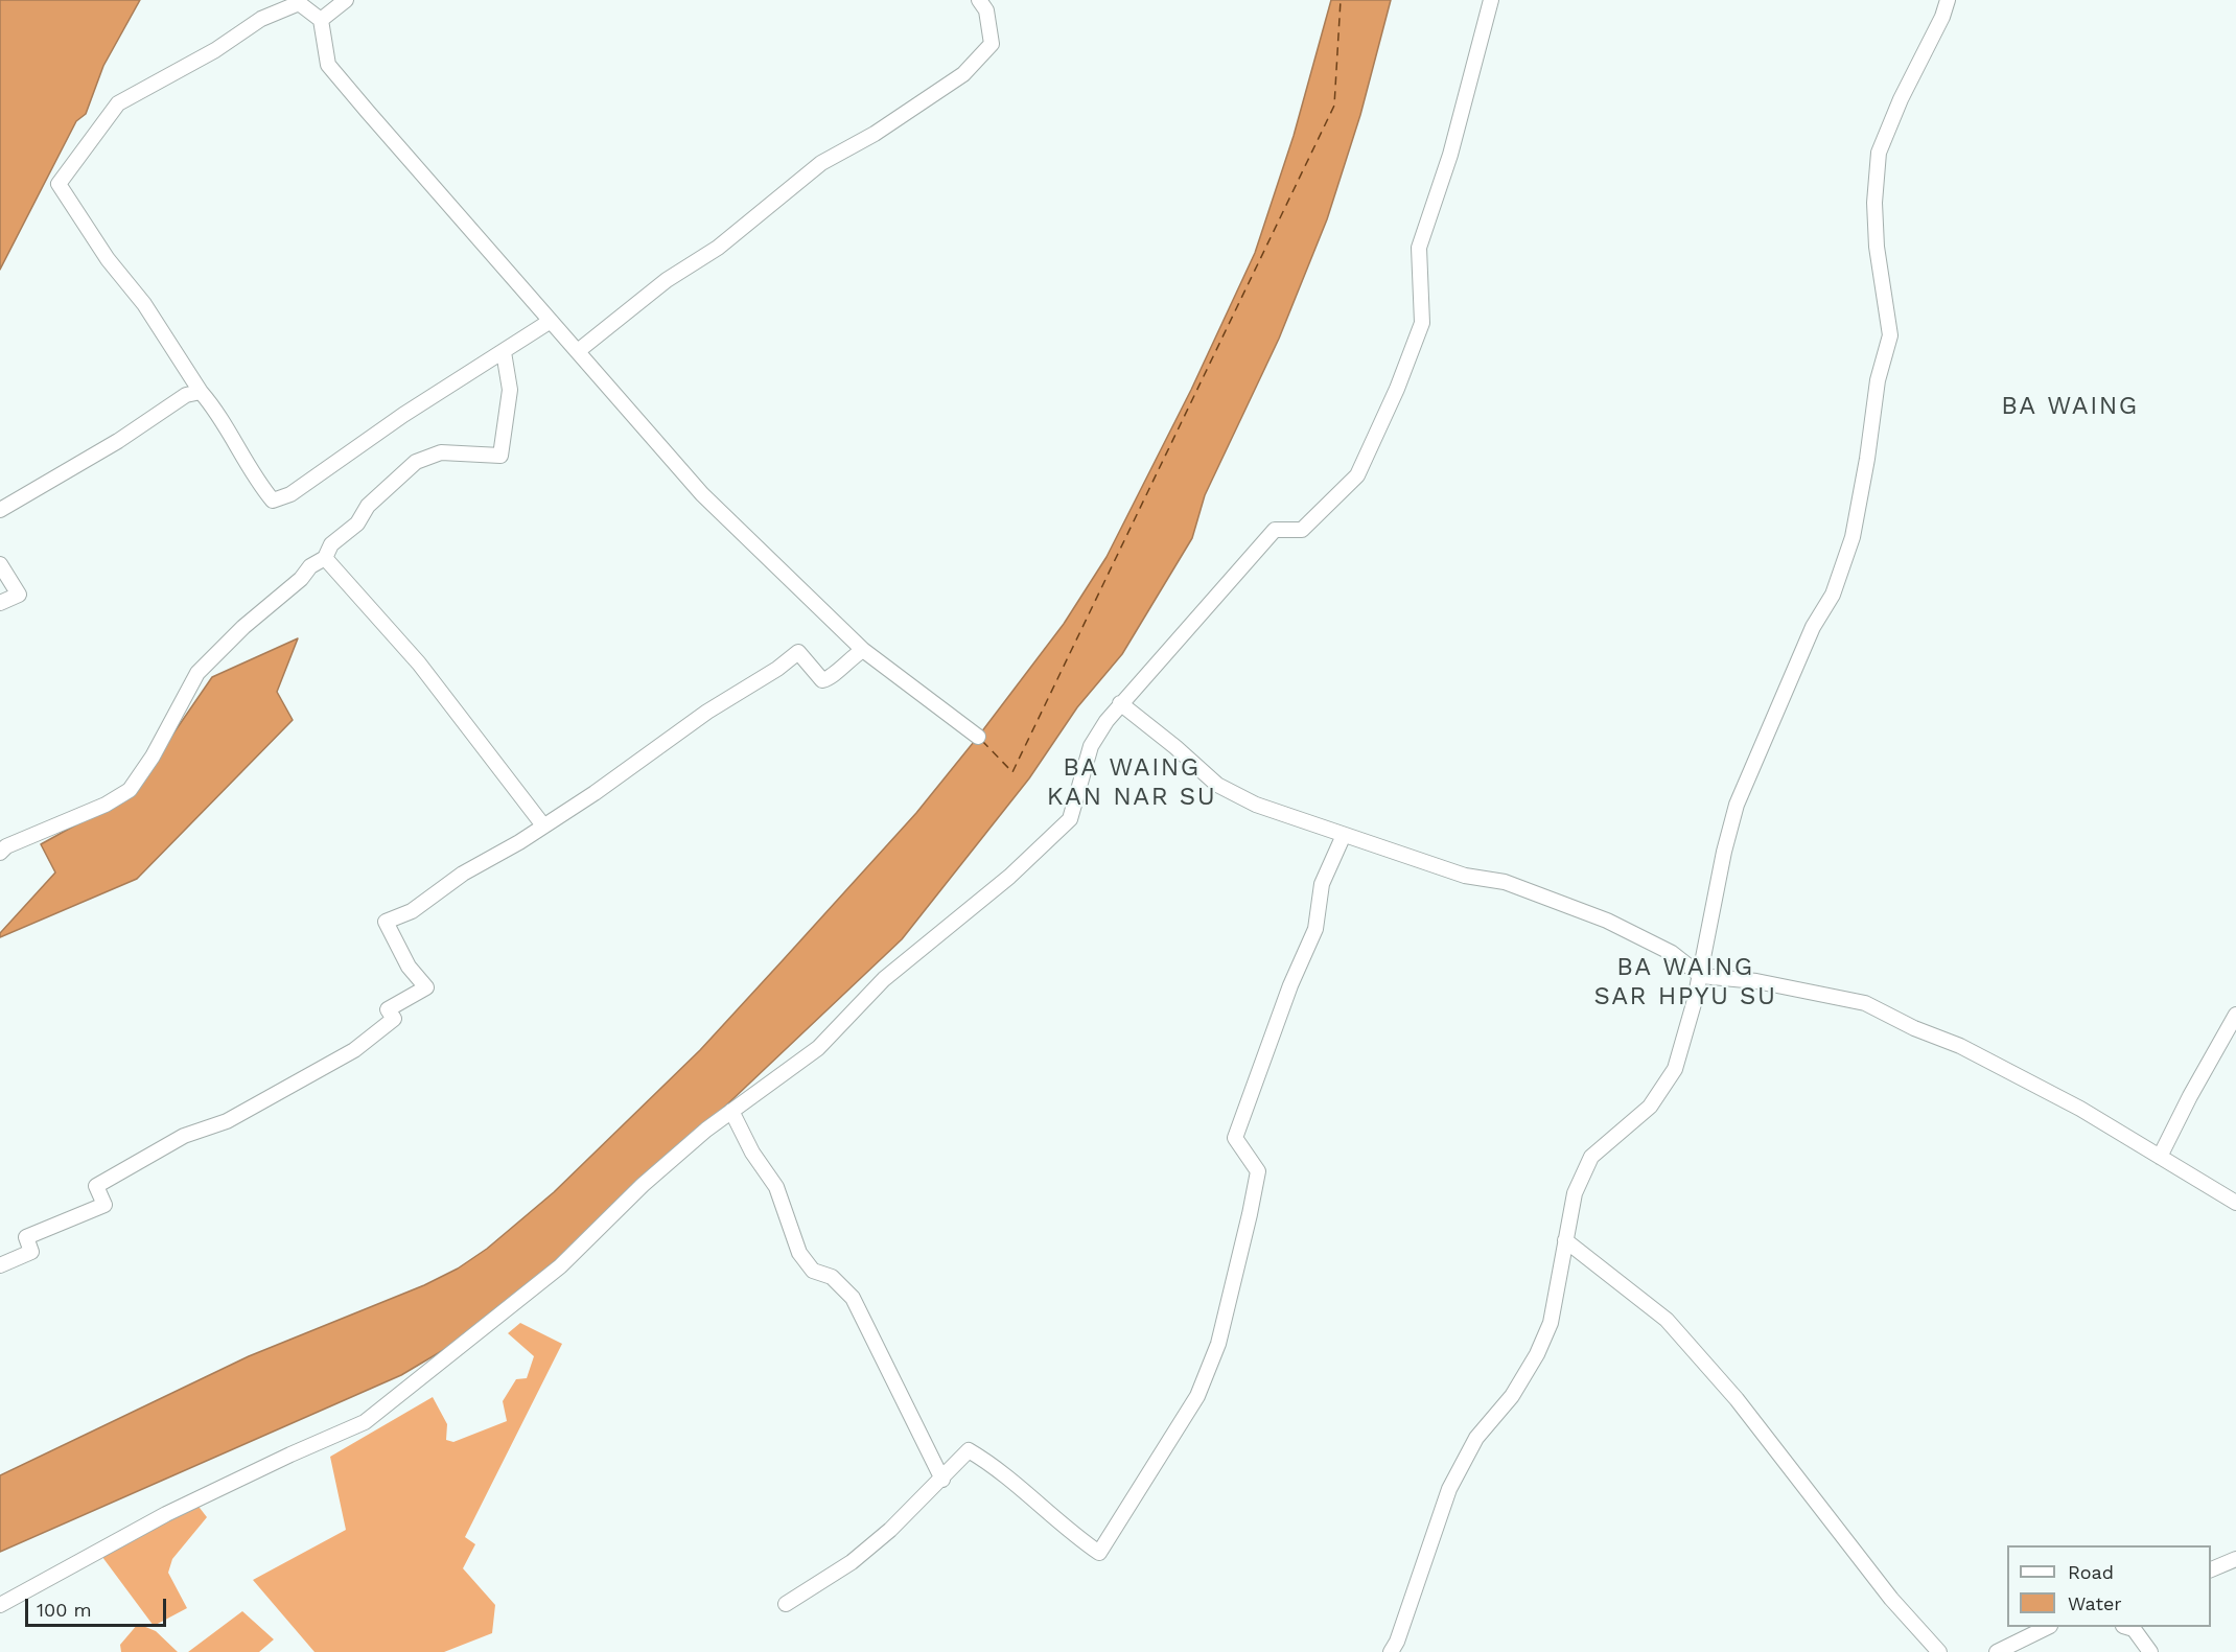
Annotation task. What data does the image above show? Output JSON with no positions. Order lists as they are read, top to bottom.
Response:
{
  "districts": ["BA WAING", "BA WAING KAN NAR SU", "BA WAING SAR HPYU SU"],
  "legend": ["Road", "Water"],
  "scale_bar": "100 m"
}
